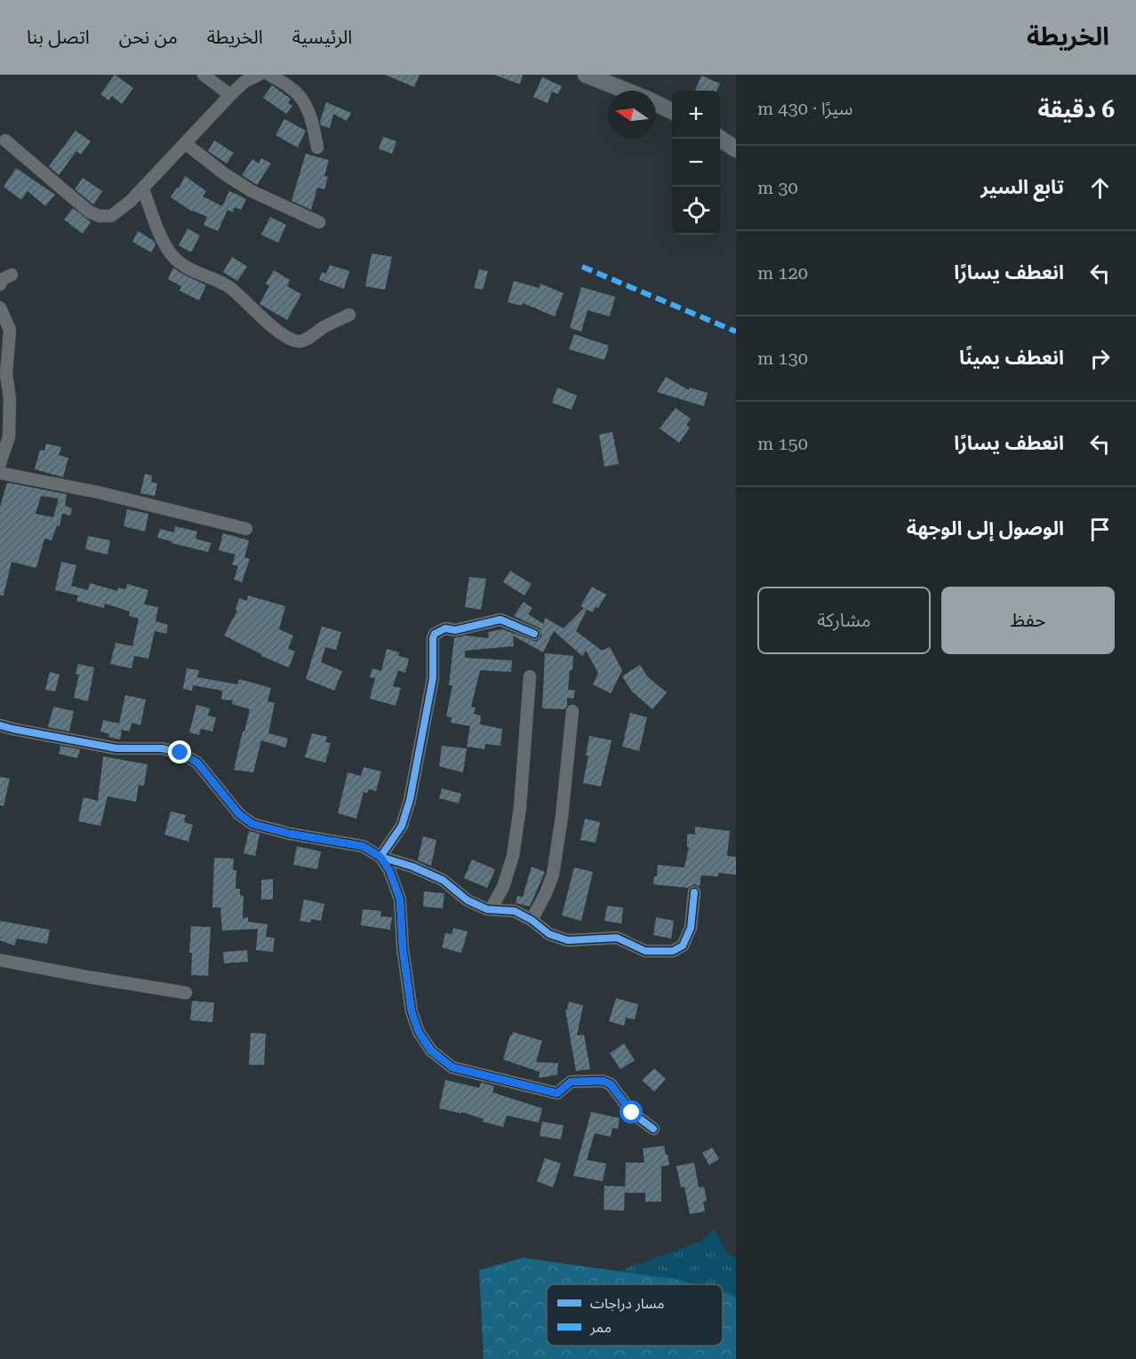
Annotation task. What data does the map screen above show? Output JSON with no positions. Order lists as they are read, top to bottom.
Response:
{
  "legend": ["مسار دراجات", "ممر"],
  "north": "left",
  "page": {
    "header": "الخريطة",
    "nav": [
      "الرئيسية",
      "الخريطة",
      "من نحن",
      "اتصل بنا"
    ],
    "heading": ["6 دقيقة", "سيرًا · 430 m"],
    "map_buttons": ["+", "−"],
    "list": [
      ["تابع السير", "30 m"],
      ["انعطف يسارًا", "120 m"],
      ["انعطف يمينًا", "130 m"],
      ["انعطف يسارًا", "150 m"],
      "الوصول إلى الوجهة"
    ],
    "buttons": ["حفظ", "مشاركة"]
  }
}
